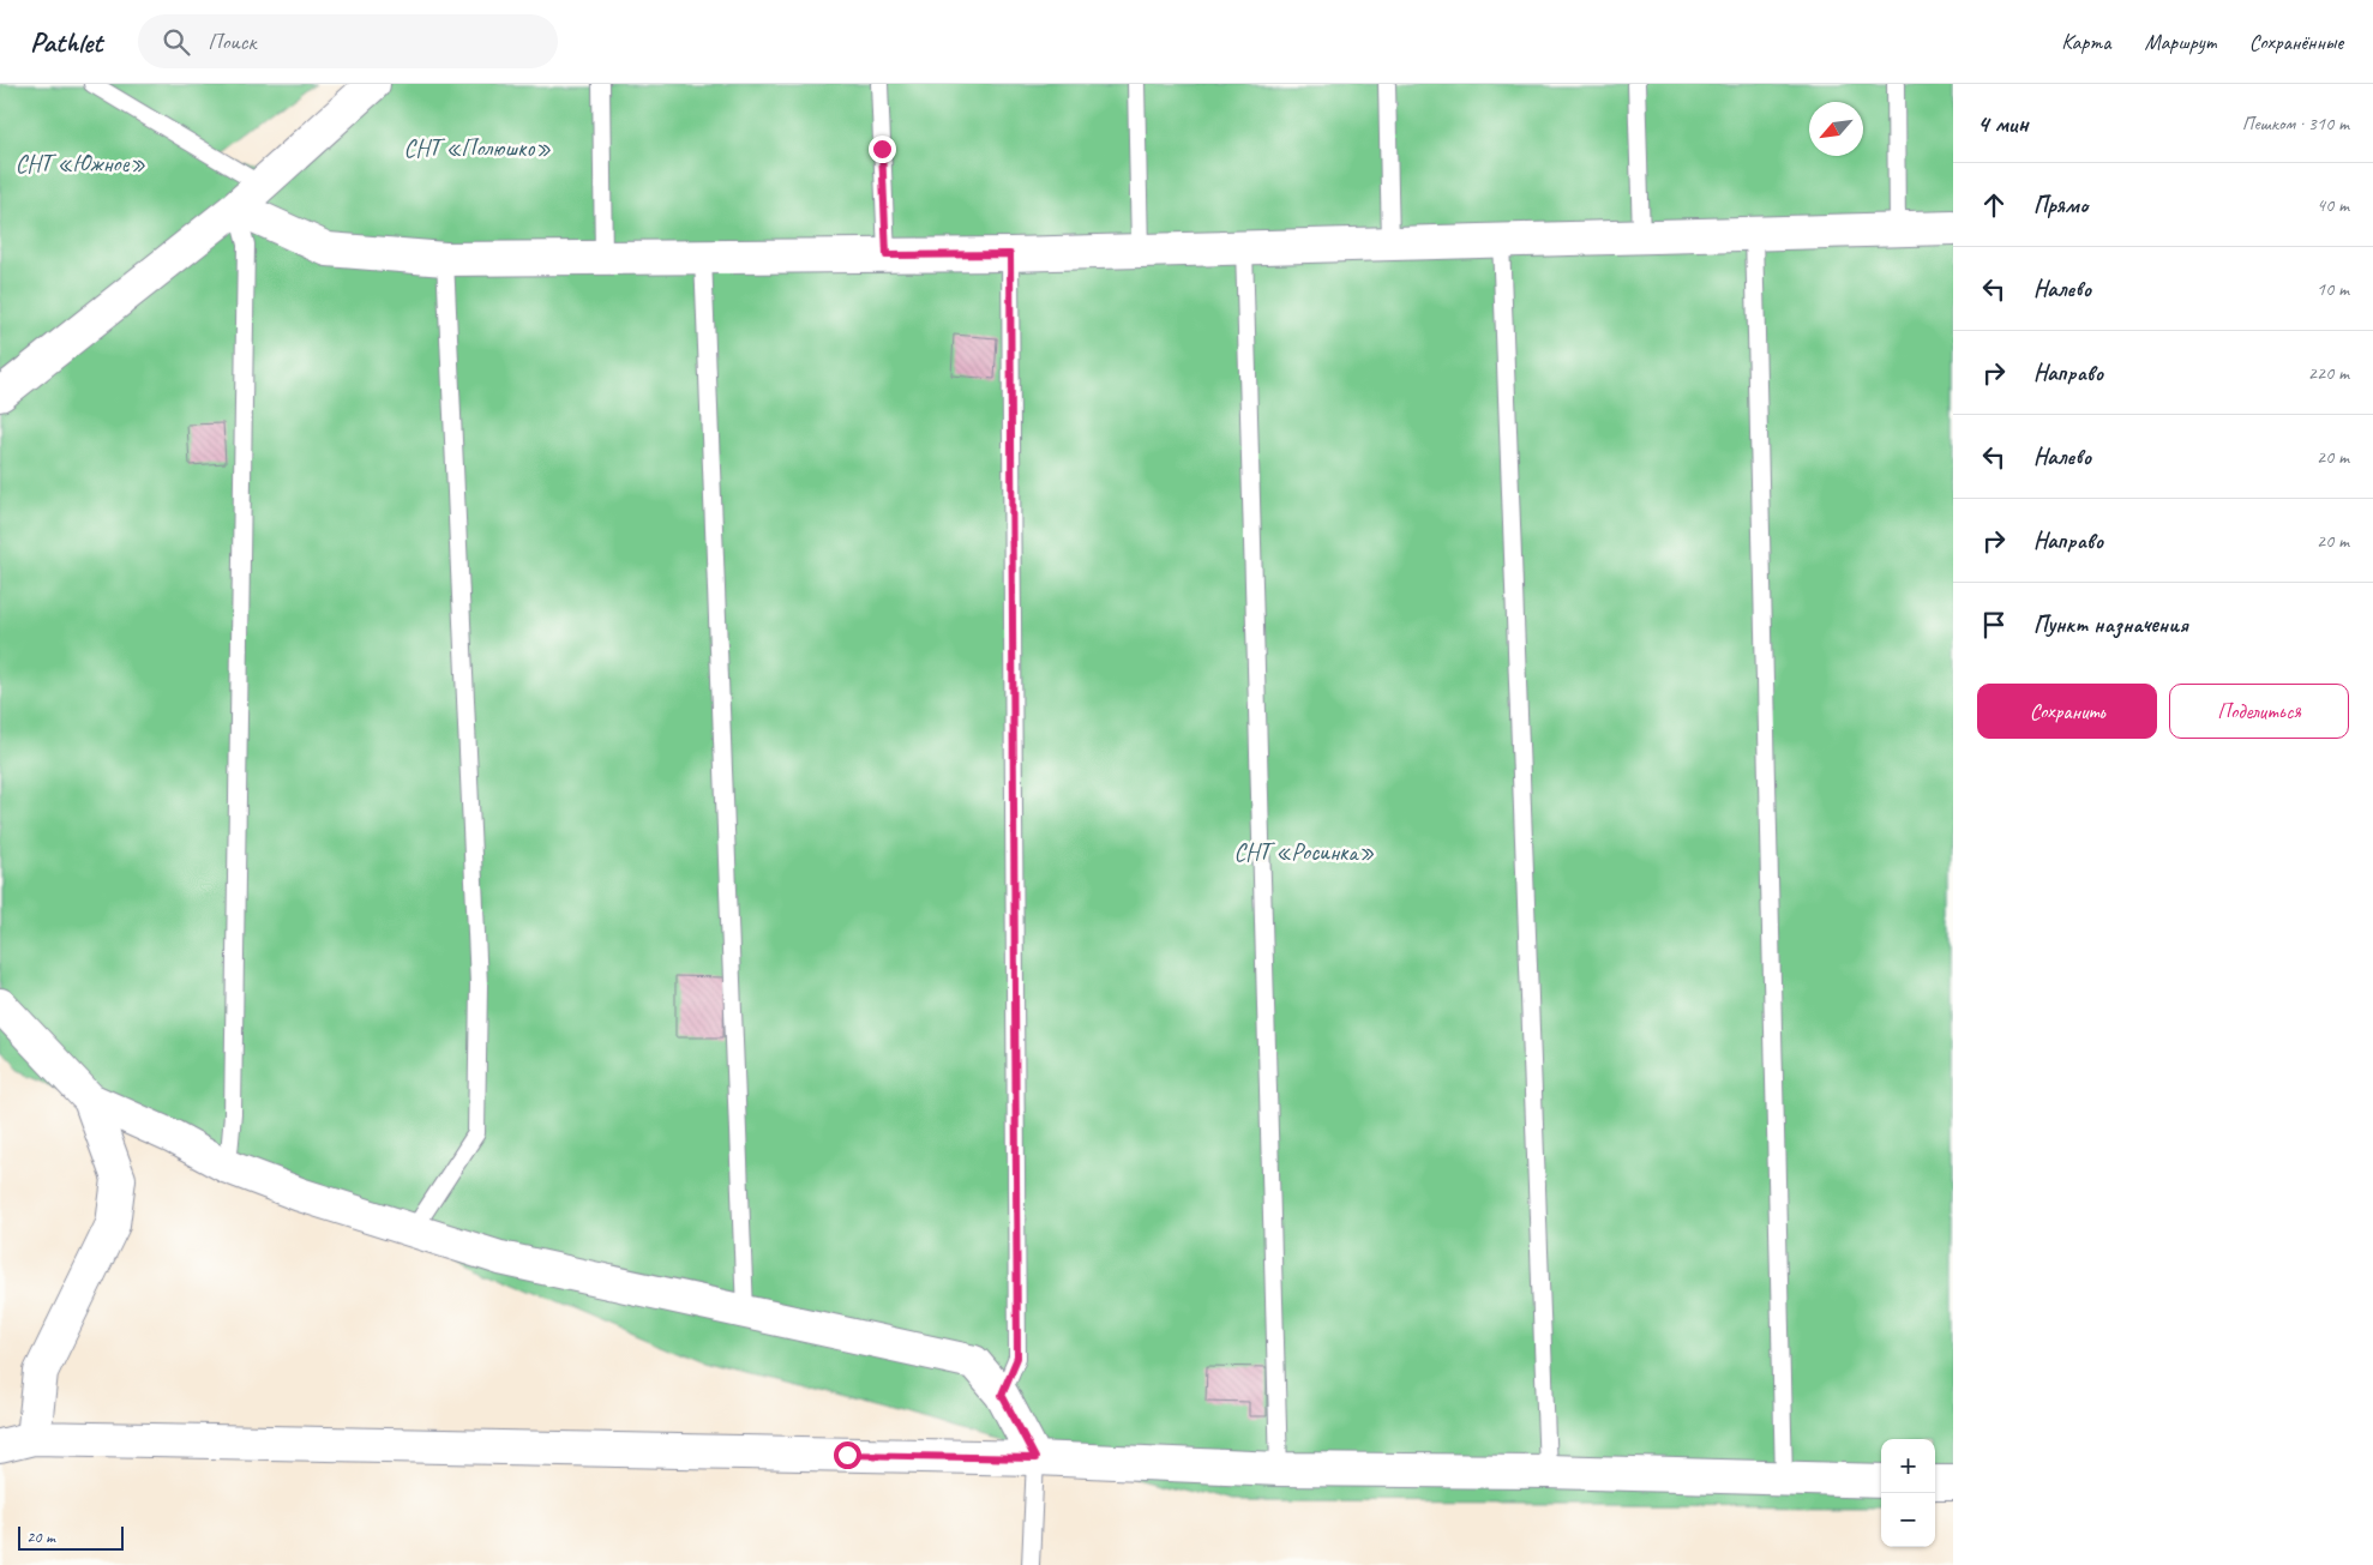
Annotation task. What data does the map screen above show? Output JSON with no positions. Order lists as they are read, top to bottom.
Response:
{
  "parks": ["СНТ «Полюшко»", "СНТ «Южное»", "СНТ «Росинка»"],
  "scale_bar": "20 m",
  "north": "bottom left",
  "page": {
    "header": "Pathlet",
    "search": "Поиск",
    "nav": ["Карта", "Маршрут", "Сохранённые"],
    "heading": ["4 мин", "Пешком · 310 m"],
    "list": [
      ["Прямо", "40 m"],
      ["Налево", "10 m"],
      ["Направо", "220 m"],
      ["Налево", "20 m"],
      ["Направо", "20 m"],
      "Пункт назначения"
    ],
    "buttons": ["Сохранить", "Поделиться"],
    "map_buttons": ["+", "−"],
    "scale": "20 m"
  }
}
